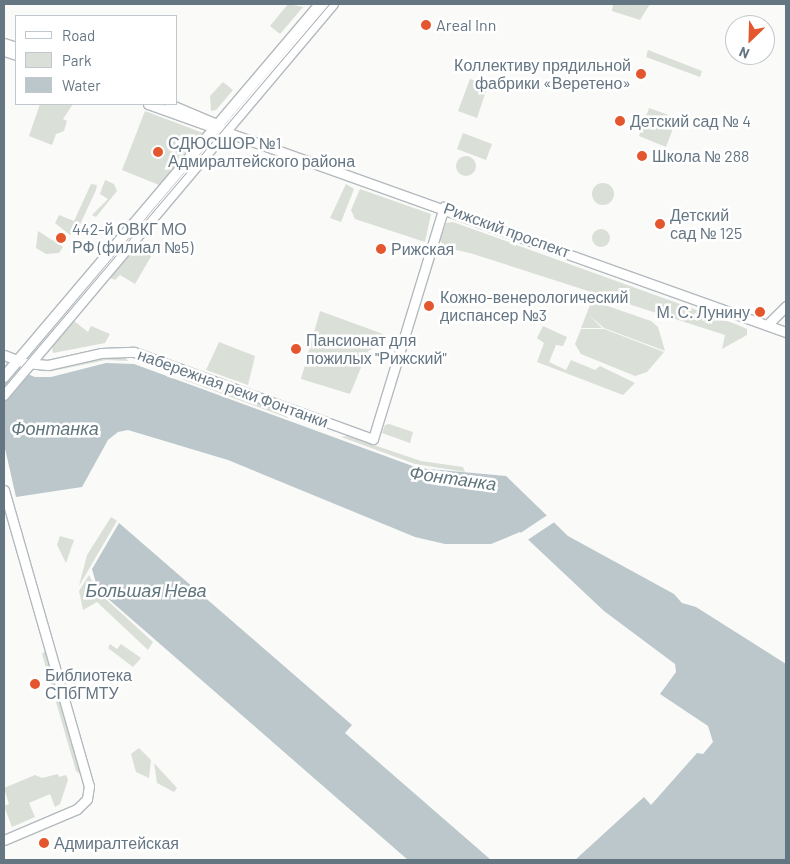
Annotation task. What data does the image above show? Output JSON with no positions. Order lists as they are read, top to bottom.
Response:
{
  "streets": {
    "street": ["Рижский проспект", "набережная реки Фонтанки"]
  },
  "crossings": [
    ["Рижский проспект", "набережная реки Фонтанки"]
  ],
  "water": ["Фонтанка", "Большая Нева"],
  "places": [
    "Areal Inn",
    "Коллективу прядильной фабрики «Веретено»",
    "Детский сад № 4",
    "СДЮСШОР №1 Адмиралтейского района",
    "Школа № 288",
    "Детский сад № 125",
    "442-й ОВКГ МО РФ (филиал №5)",
    "Рижская",
    "Кожно-венерологический диспансер №3",
    "М. С. Лунину",
    "Пансионат для пожилых \"Рижский\"",
    "Библиотека СПбГМТУ",
    "Адмиралтейская"
  ],
  "legend": ["Road", "Park", "Water"],
  "north": "bottom left"
}
